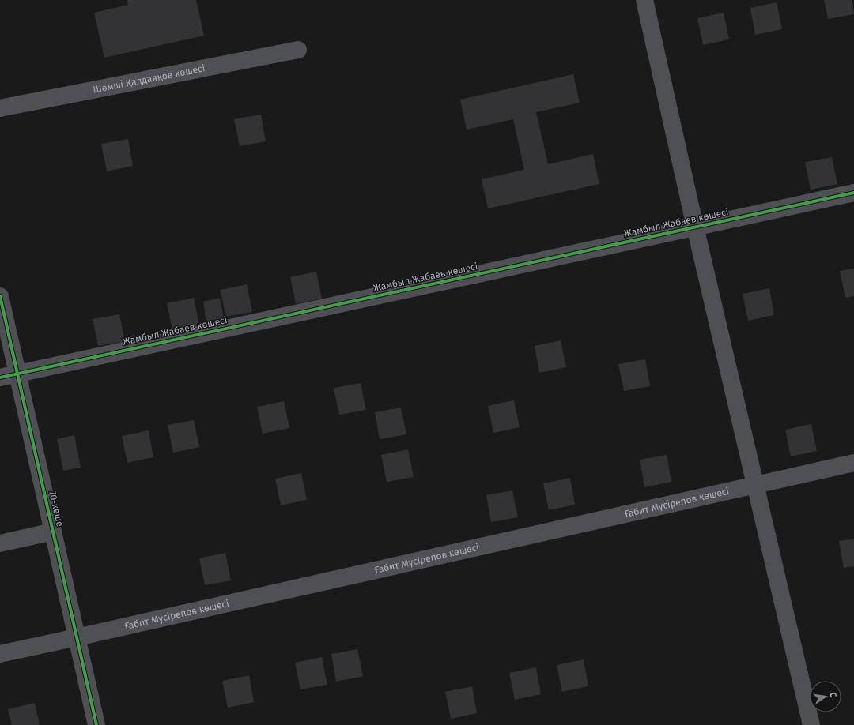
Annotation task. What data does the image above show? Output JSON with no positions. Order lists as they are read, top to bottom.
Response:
{
  "streets": {
    "street": [
      "Шәмші Қалдаяқов көшесі",
      "Жамбыл Жабаев көшесі",
      "Ғабит Мүсірепов көшесі",
      "70-көше"
    ]
  },
  "crossings": [
    ["Жамбыл Жабаев көшесі", "70-көше"],
    ["Ғабит Мүсірепов көшесі", "70-көше"]
  ],
  "north": "right"
}
